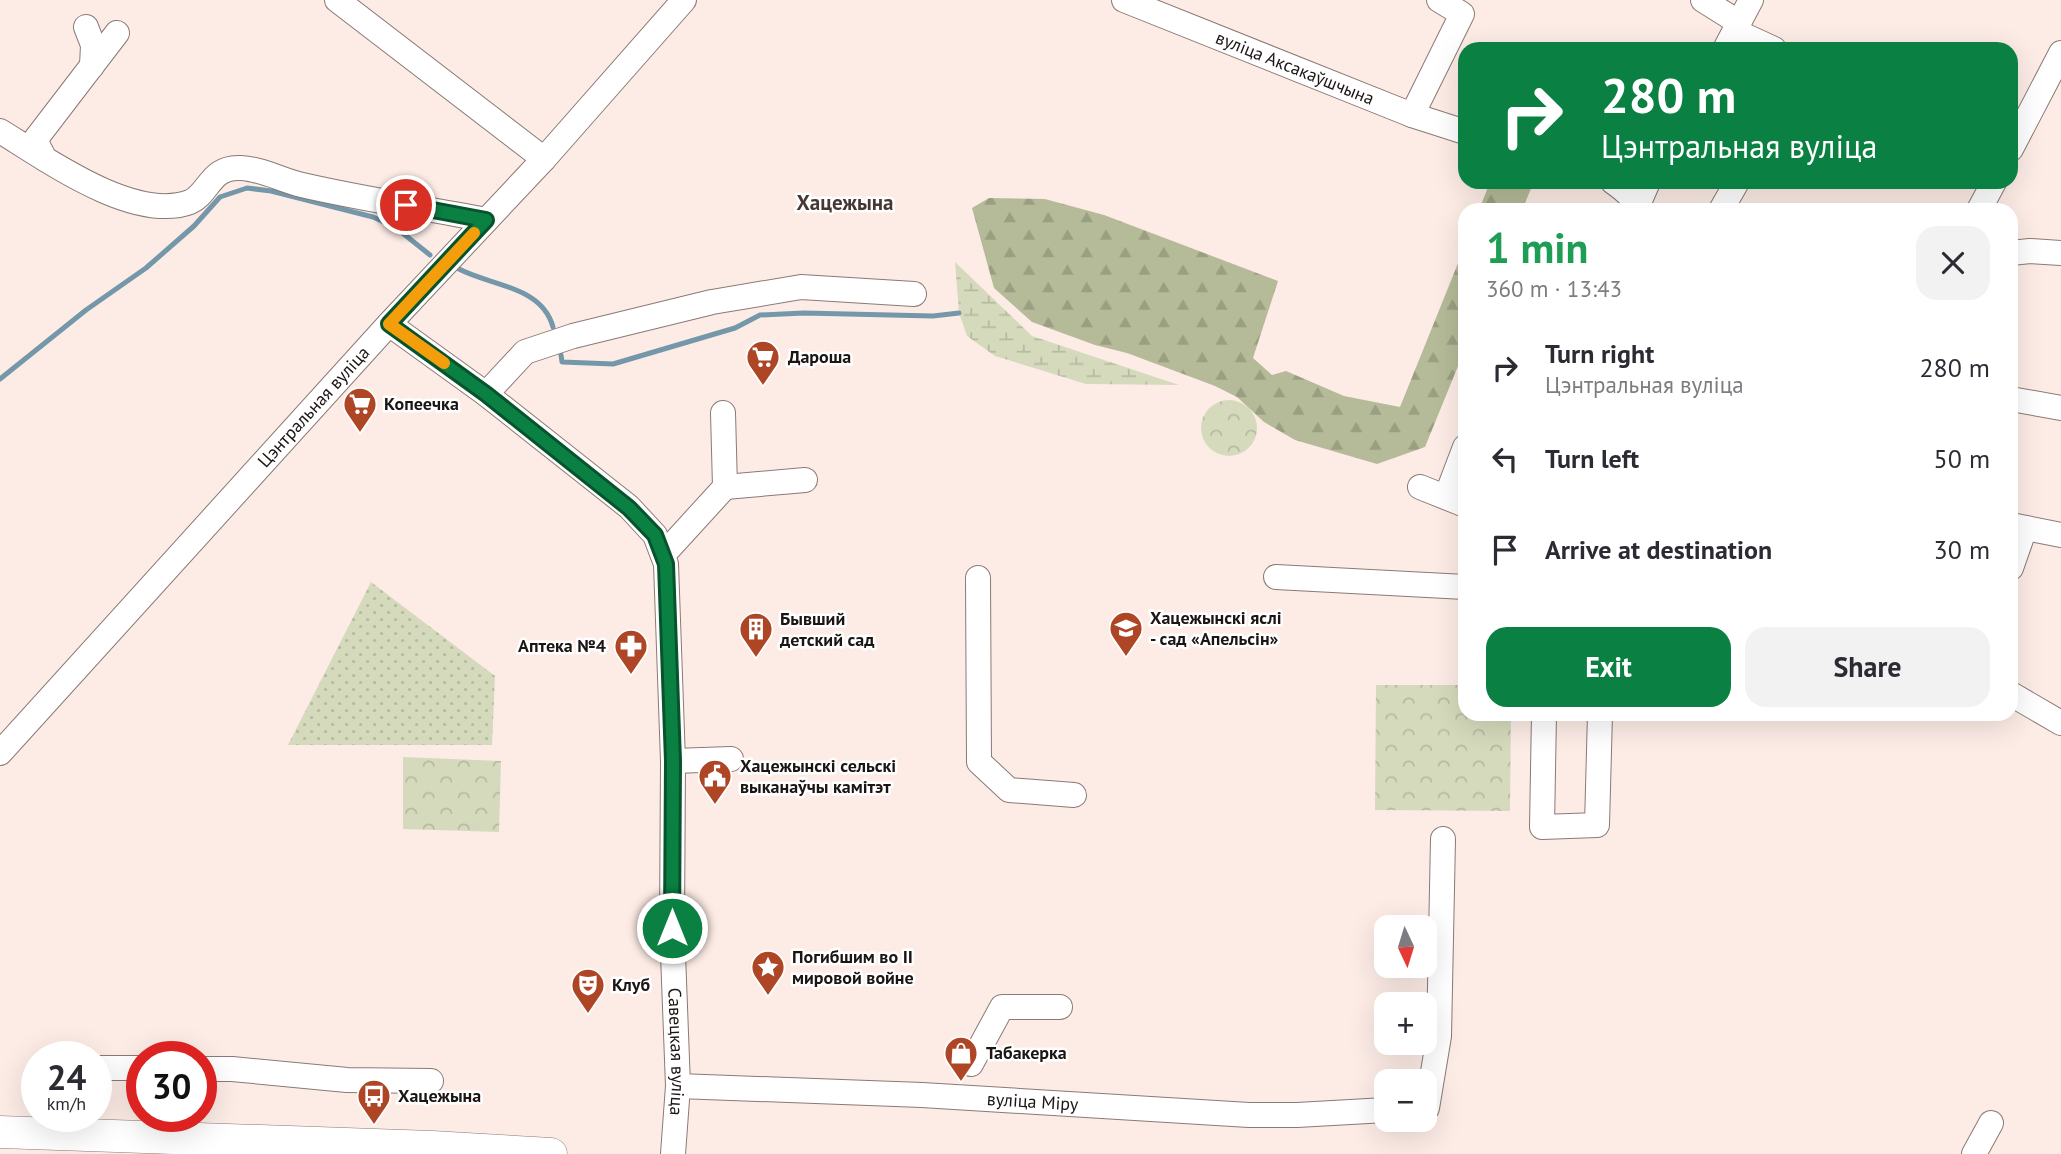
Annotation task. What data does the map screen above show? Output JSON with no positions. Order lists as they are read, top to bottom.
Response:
{
  "streets": {
    "street": [
      "вуліца Аксакаўшчына",
      "Цэнтральная вуліца",
      "Савецкая вуліца",
      "вуліца Міру"
    ]
  },
  "crossings": [
    ["Цэнтральная вуліца", "Савецкая вуліца"],
    ["Савецкая вуліца", "вуліца Міру"]
  ],
  "districts": ["Хацежына"],
  "places": {
    "supermarket": ["Дароша", "Копеечка"],
    "school or university": ["Хацежынскі яслі - сад «Апельсін»"],
    "building": ["Бывший детский сад"],
    "pharmacy": ["Аптека №4"],
    "public building": ["Хацежынскі сельскі выканаўчы камітэт"],
    "place": ["Погибшим во II мировой войне"],
    "theatre": ["Клуб"],
    "shop": ["Табакерка"],
    "bus stop": ["Хацежына"]
  },
  "north": "bottom",
  "page": {
    "turn": ["280 m", "Цэнтральная вуліца"],
    "heading": ["1 min", "360 m · 13:43"],
    "list": [
      {
        "name": "Turn right",
        "note": "Цэнтральная вуліца",
        "value": "280 m"
      },
      {
        "name": "Turn left",
        "value": "50 m"
      },
      {
        "name": "Arrive at destination",
        "value": "30 m"
      }
    ],
    "buttons": ["Exit", "Share"],
    "map_buttons": ["+", "−"],
    "speed": "24 km/h",
    "limit": "30"
  }
}
